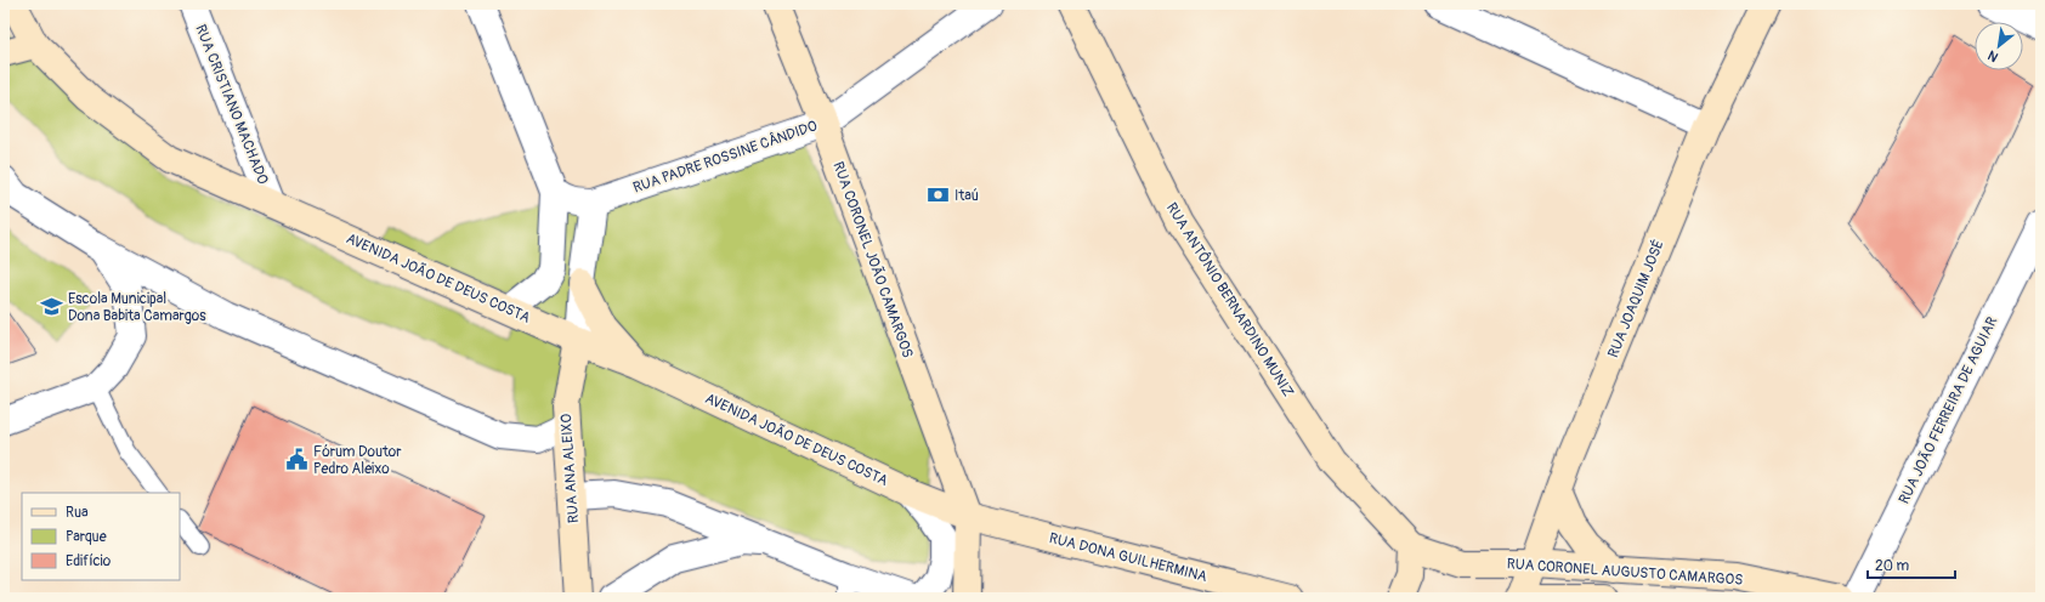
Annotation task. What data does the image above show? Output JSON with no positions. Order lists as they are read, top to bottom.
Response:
{
  "streets": {
    "main road": [
      "RUA CORONEL JOÃO CAMARGOS",
      "AVENIDA JOÃO DE DEUS COSTA",
      "RUA JOAQUIM JOSÉ",
      "RUA ANTÔNIO BERNARDINO MUNIZ",
      "RUA ANA ALEIXO",
      "RUA DONA GUILHERMINA",
      "RUA CORONEL AUGUSTO CAMARGOS"
    ],
    "street": ["RUA CRISTIANO MACHADO", "RUA PADRE ROSSINE CÂNDIDO", "RUA JOÃO FERREIRA DE AGUIAR"]
  },
  "crossings": [
    ["RUA CRISTIANO MACHADO", "AVENIDA JOÃO DE DEUS COSTA"],
    ["RUA PADRE ROSSINE CÂNDIDO", "RUA CORONEL JOÃO CAMARGOS"],
    ["RUA CORONEL JOÃO CAMARGOS", "AVENIDA JOÃO DE DEUS COSTA"],
    ["RUA CORONEL JOÃO CAMARGOS", "RUA DONA GUILHERMINA"],
    ["AVENIDA JOÃO DE DEUS COSTA", "RUA ANA ALEIXO"],
    ["AVENIDA JOÃO DE DEUS COSTA", "RUA DONA GUILHERMINA"],
    ["RUA JOAQUIM JOSÉ", "RUA CORONEL AUGUSTO CAMARGOS"],
    ["RUA ANTÔNIO BERNARDINO MUNIZ", "RUA CORONEL AUGUSTO CAMARGOS"]
  ],
  "places": {
    "bank": ["Itaú"],
    "school or university": ["Escola Municipal Dona Babita Camargos"],
    "public building": ["Fórum Doutor Pedro Aleixo"]
  },
  "legend": ["Rua", "Parque", "Edifício"],
  "scale_bar": "20 m",
  "north": "bottom left"
}
